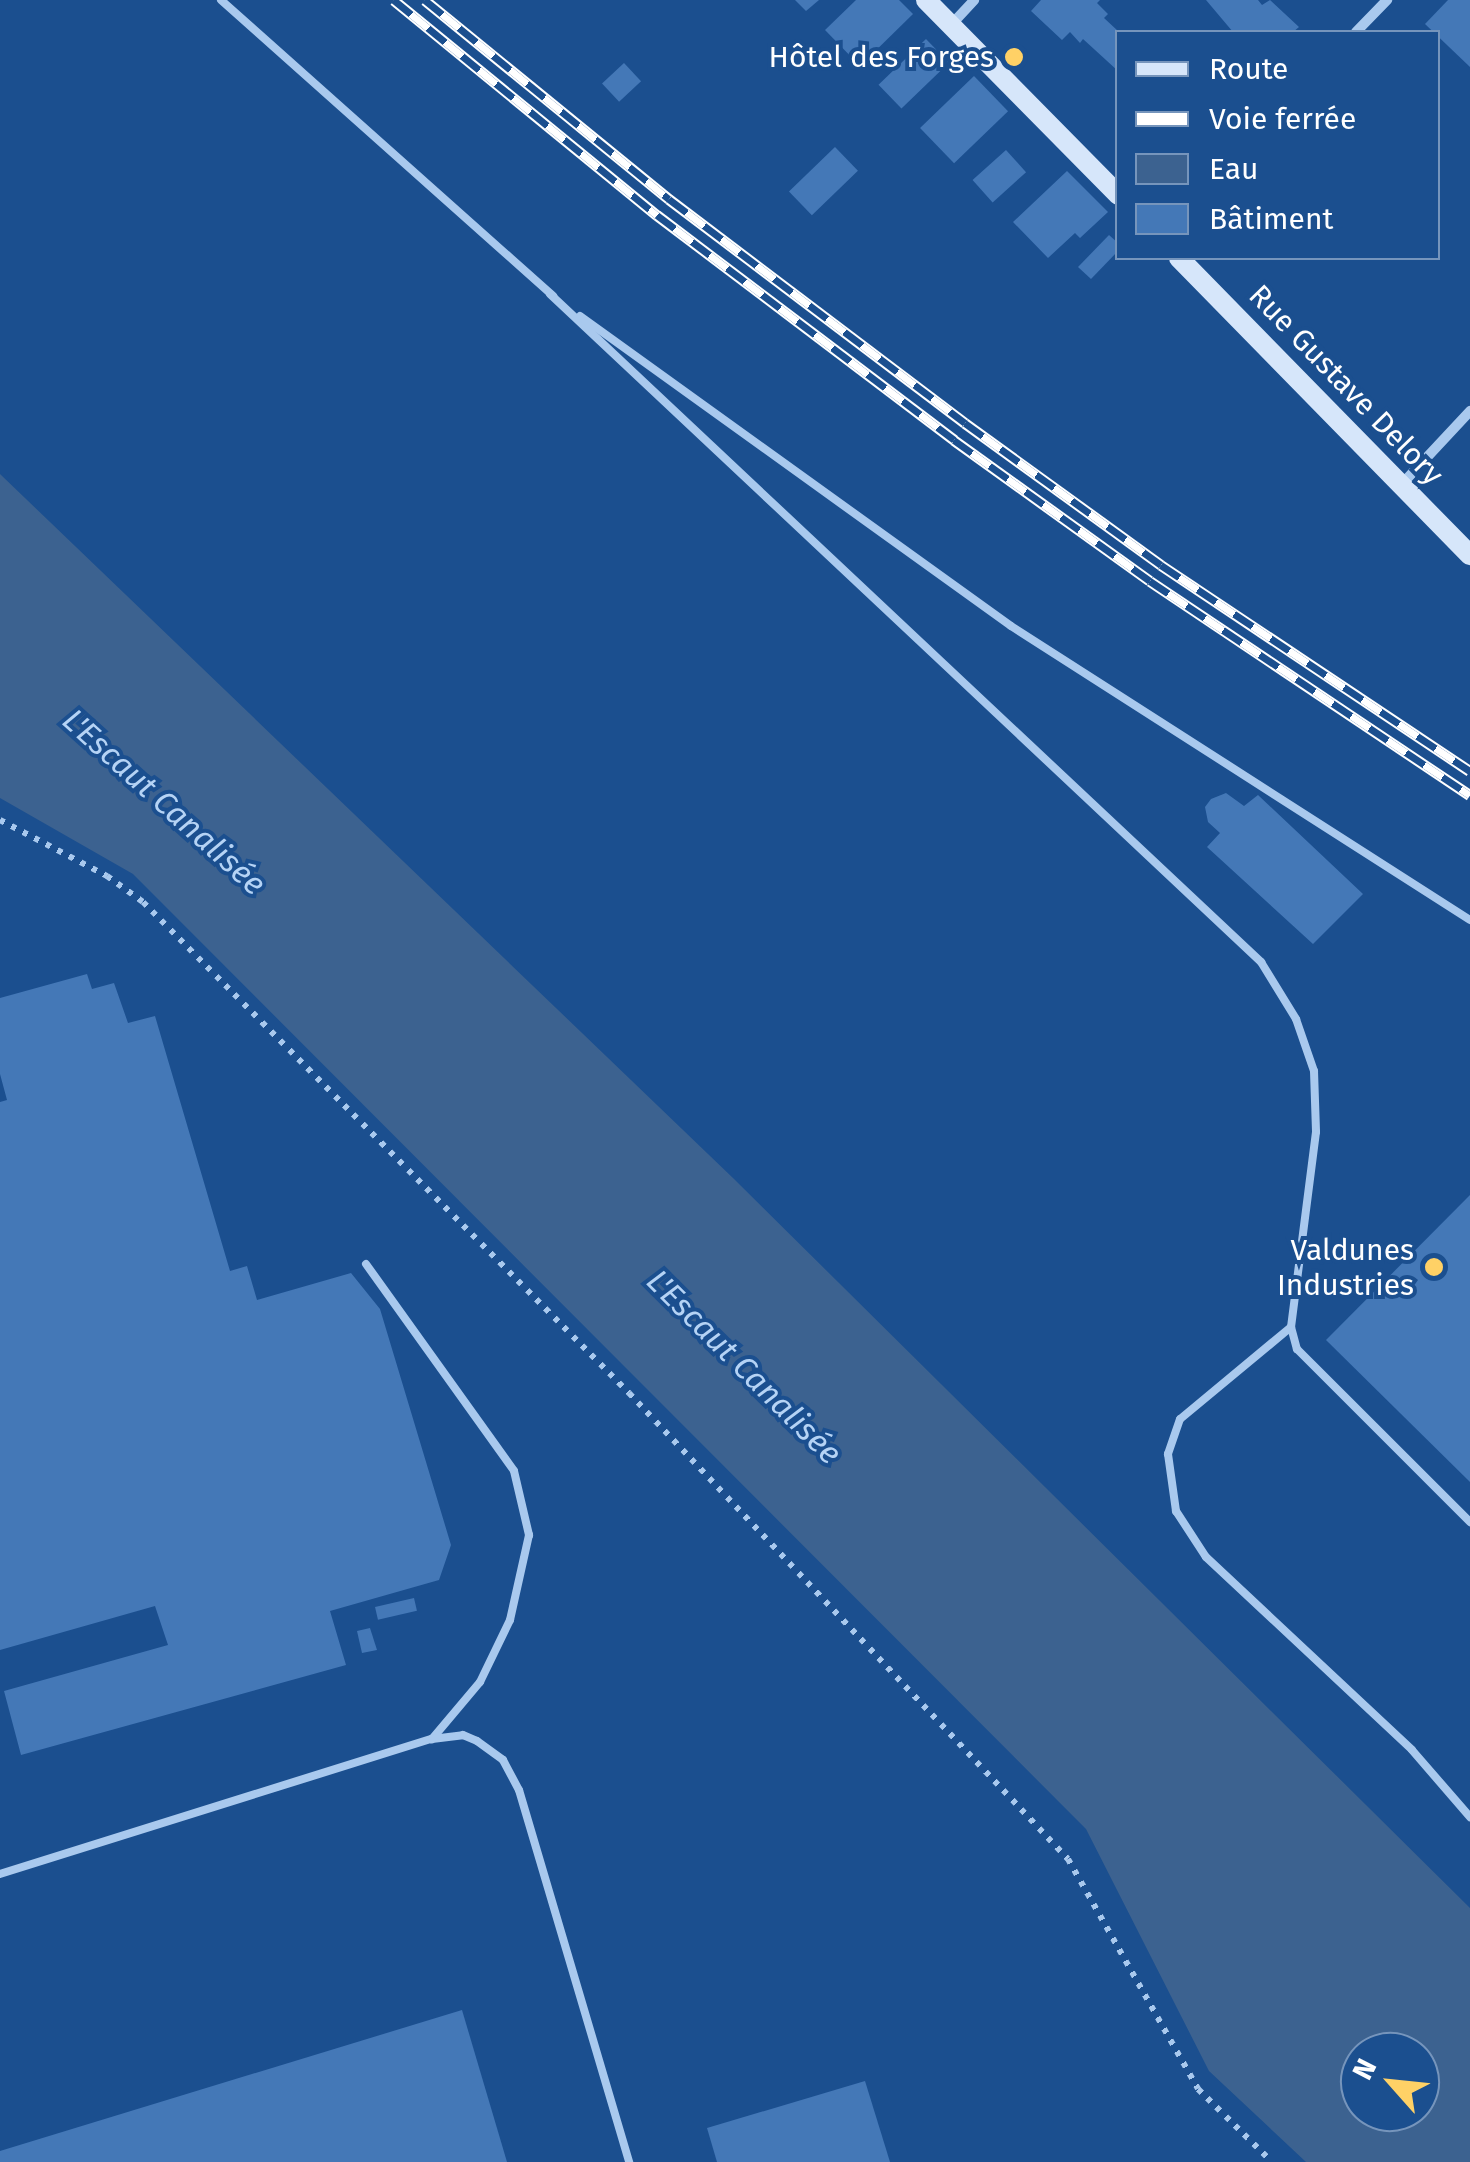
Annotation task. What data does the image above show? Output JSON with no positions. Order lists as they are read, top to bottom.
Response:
{
  "streets": {
    "street": ["Rue Gustave Delory"]
  },
  "water": ["L'Escaut Canalisée"],
  "places": ["Hôtel des Forges", "Valdunes Industries"],
  "legend": [
    "Route",
    "Voie ferrée",
    "Eau",
    "Bâtiment"
  ],
  "north": "top left"
}
